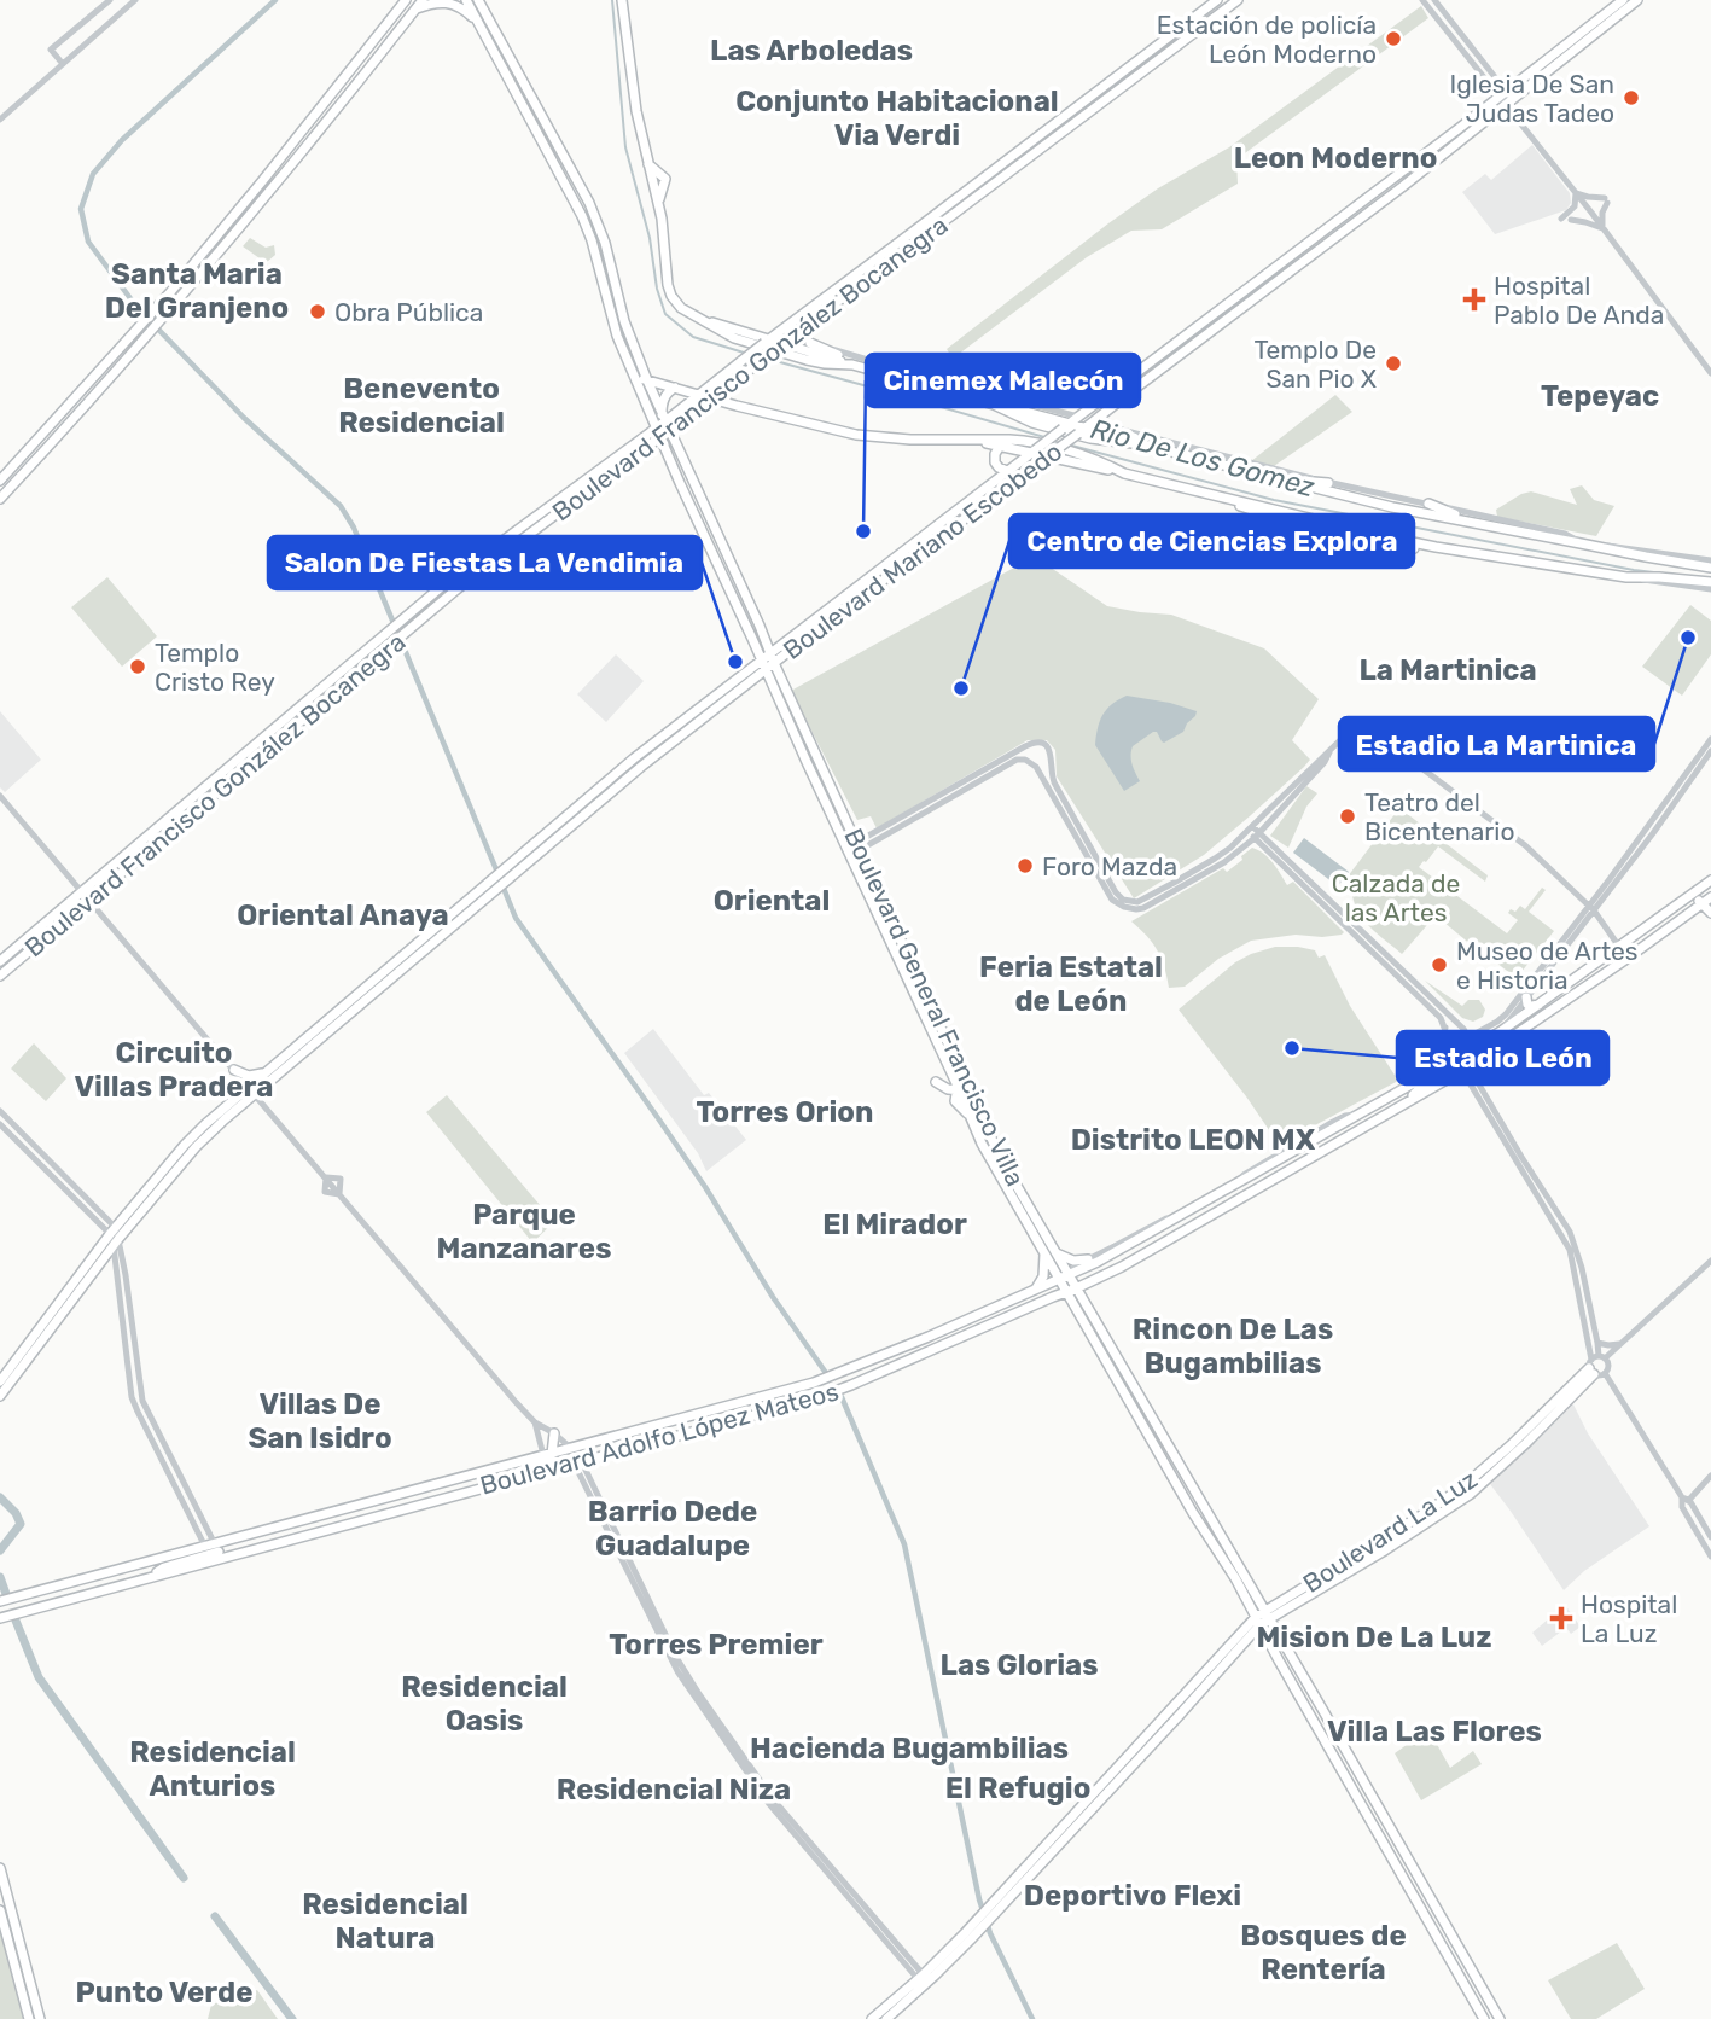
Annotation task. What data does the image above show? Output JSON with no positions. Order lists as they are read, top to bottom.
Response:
{
  "streets": {
    "main road": [
      "Boulevard Francisco González Bocanegra",
      "Boulevard Mariano Escobedo",
      "Boulevard General Francisco Villa",
      "Boulevard Adolfo López Mateos",
      "Boulevard La Luz"
    ]
  },
  "crossings": [
    ["Boulevard Francisco González Bocanegra", "Boulevard General Francisco Villa"],
    ["Boulevard Mariano Escobedo", "Boulevard General Francisco Villa"],
    ["Boulevard General Francisco Villa", "Boulevard Adolfo López Mateos"],
    ["Boulevard General Francisco Villa", "Boulevard La Luz"]
  ],
  "districts": [
    "Las Arboledas",
    "Conjunto Habitacional Via Verdi",
    "Leon Moderno",
    "Santa Maria Del Granjeno",
    "Benevento Residencial",
    "Tepeyac",
    "La Martinica",
    "Oriental",
    "Oriental Anaya",
    "Feria Estatal de León",
    "Circuito Villas Pradera",
    "Torres Orion",
    "Distrito LEON MX",
    "Parque Manzanares",
    "El Mirador",
    "Rincon De Las Bugambilias",
    "Villas De San Isidro",
    "Barrio Dede Guadalupe",
    "Mision De La Luz",
    "Torres Premier",
    "Las Glorias",
    "Residencial Oasis",
    "Villa Las Flores",
    "Hacienda Bugambilias",
    "Residencial Anturios",
    "El Refugio",
    "Residencial Niza",
    "Deportivo Flexi",
    "Residencial Natura",
    "Bosques de Rentería",
    "Punto Verde"
  ],
  "water": ["Rio De Los Gomez"],
  "parks": ["Calzada de las Artes"],
  "places": {
    "other": [
      "Estación de policía León Moderno",
      "Iglesia De San Judas Tadeo",
      "Obra Pública",
      "Templo De San Pio X",
      "Cinemex Malecón",
      "Estadio La Martinica",
      "Salon De Fiestas La Vendimia",
      "Templo Cristo Rey",
      "Centro de Ciencias Explora",
      "Teatro del Bicentenario",
      "Foro Mazda",
      "Museo de Artes e Historia",
      "Estadio León"
    ],
    "health": ["Hospital Pablo De Anda", "Hospital La Luz"]
  }
}
